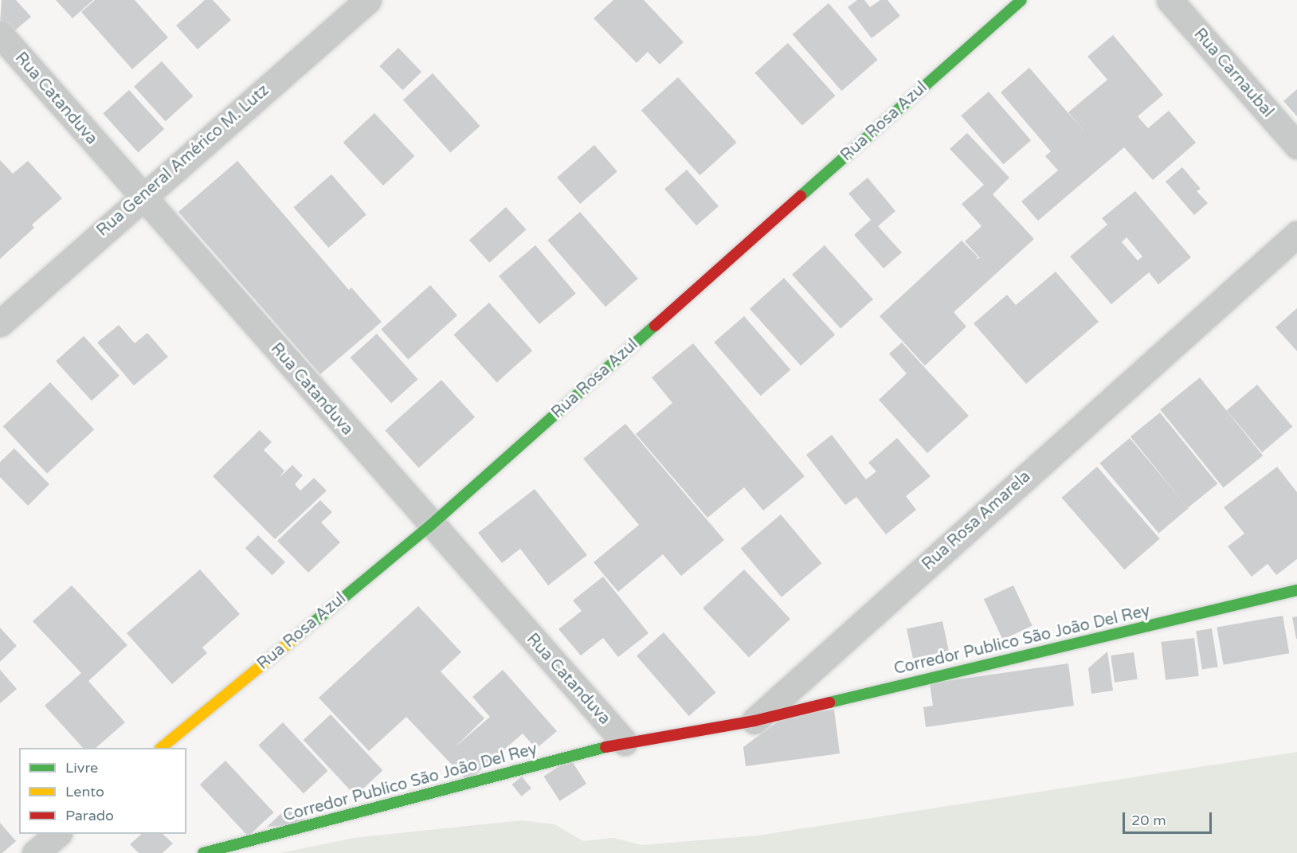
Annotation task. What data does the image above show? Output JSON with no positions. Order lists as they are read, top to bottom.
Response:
{
  "streets": {
    "street": [
      "Rua Carnaubal",
      "Rua Catanduva",
      "Rua Rosa Azul",
      "Rua General Américo M. Lutz",
      "Rua Rosa Amarela",
      "Corredor Publico São João Del Rey"
    ]
  },
  "crossings": [
    ["Rua Catanduva", "Rua Rosa Azul"],
    ["Rua Catanduva", "Rua General Américo M. Lutz"],
    ["Rua Catanduva", "Corredor Publico São João Del Rey"],
    ["Rua Rosa Amarela", "Corredor Publico São João Del Rey"]
  ],
  "legend": ["Livre", "Lento", "Parado"],
  "scale_bar": "20 m"
}
